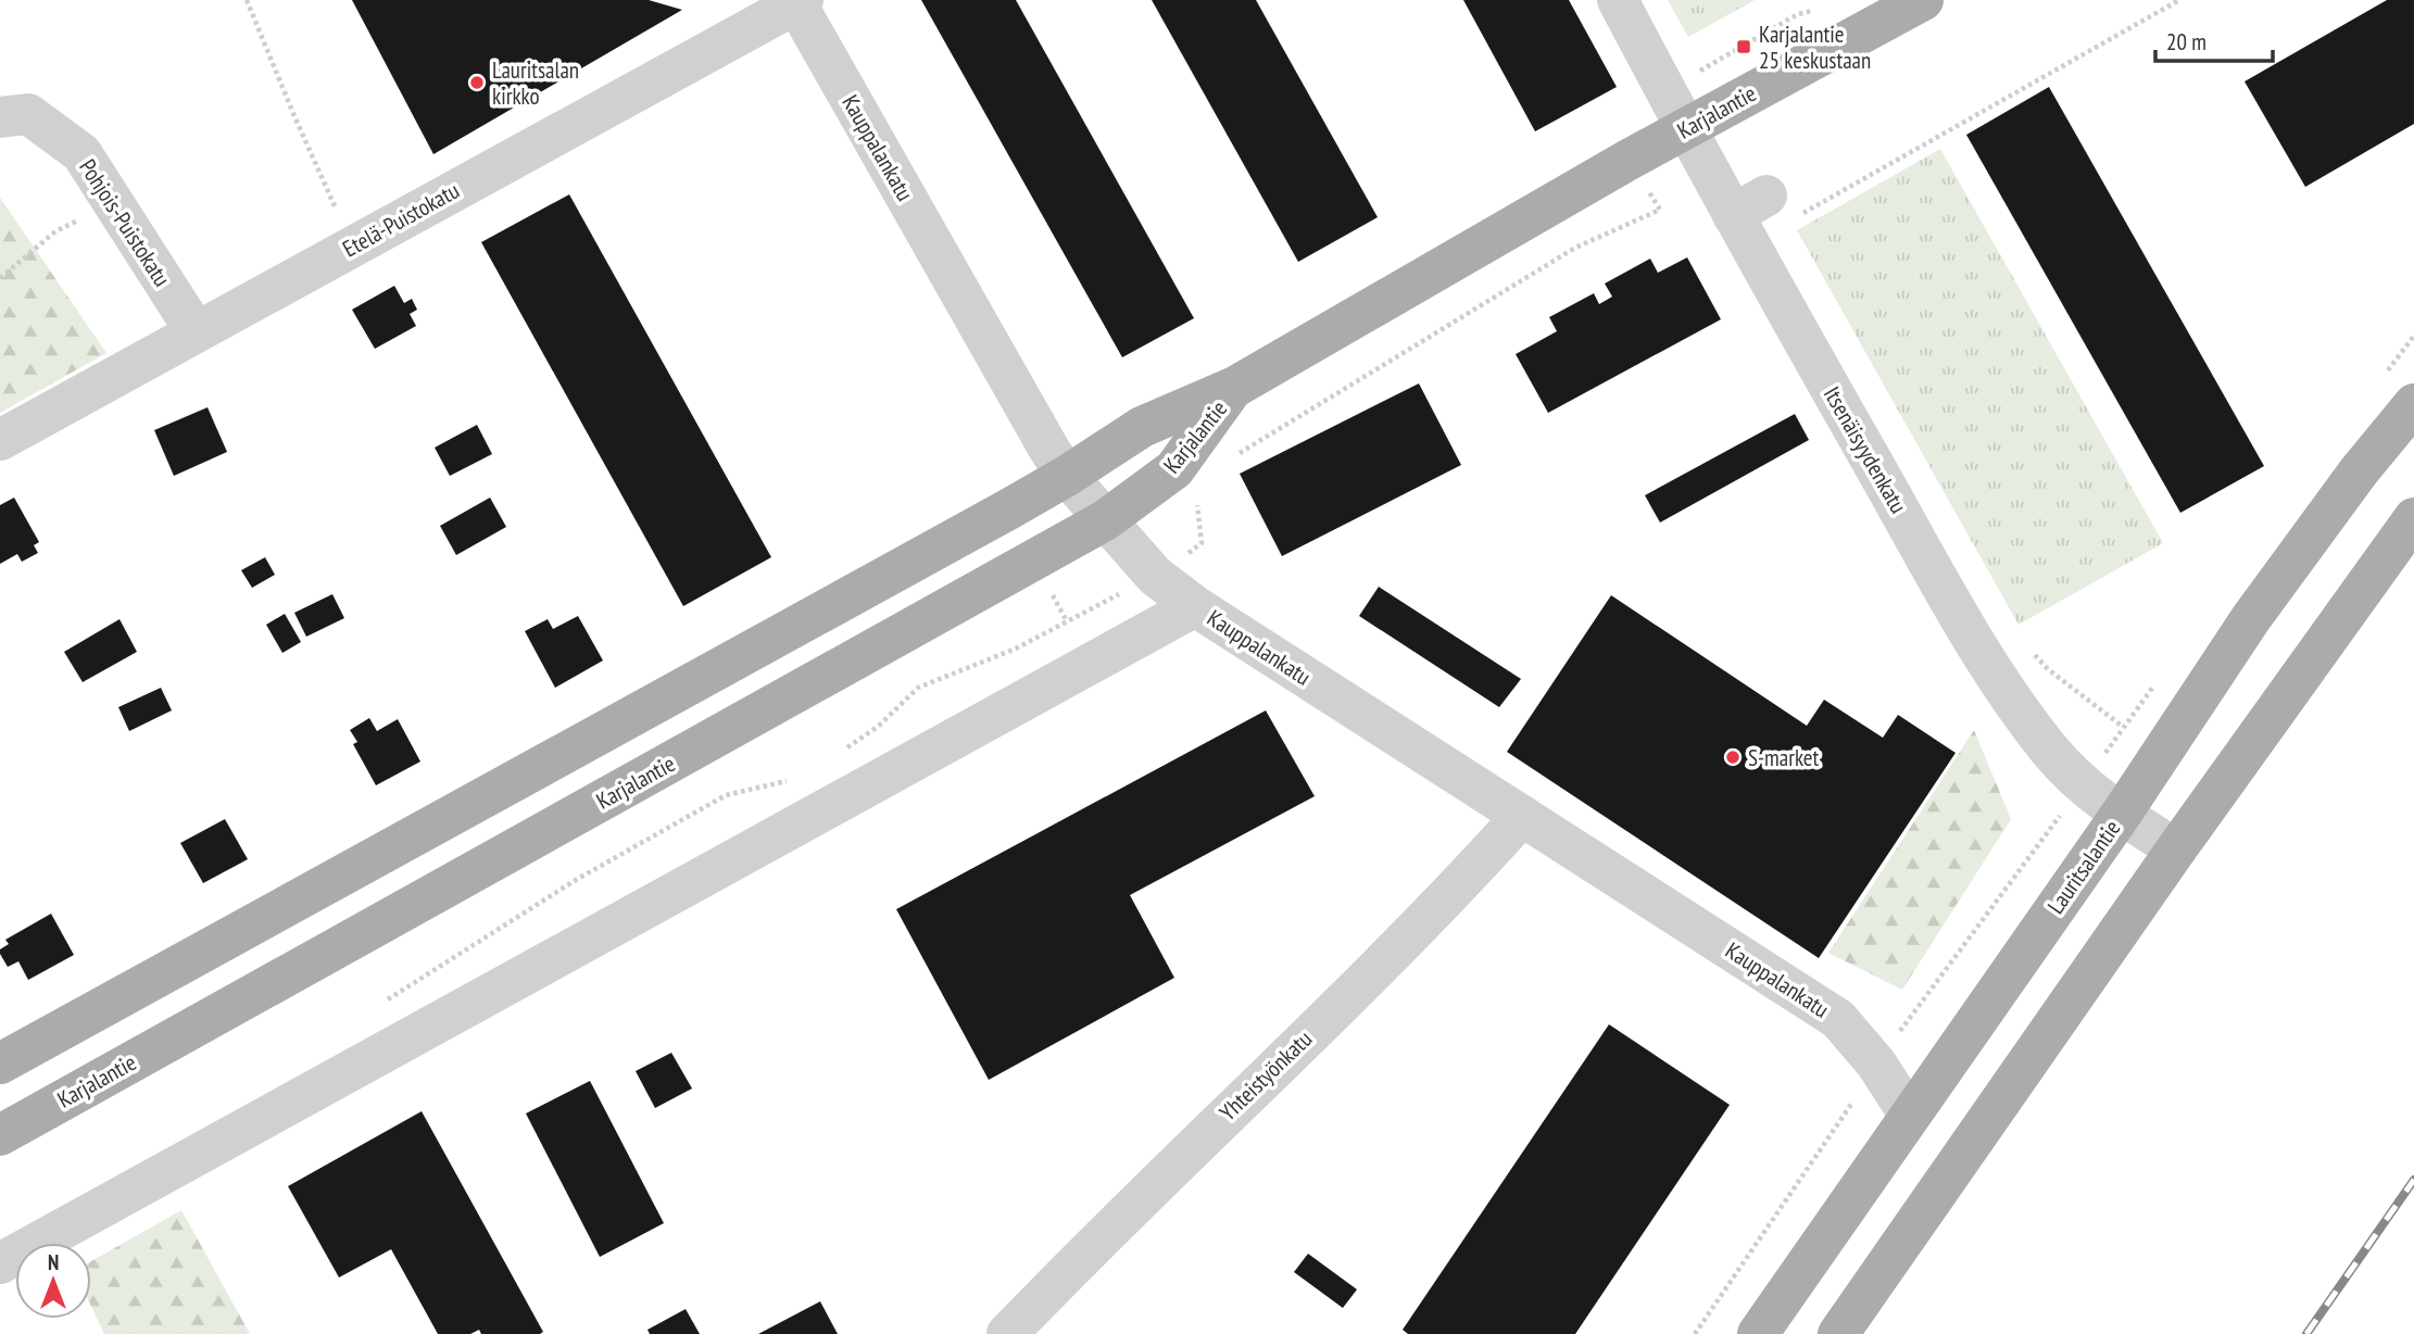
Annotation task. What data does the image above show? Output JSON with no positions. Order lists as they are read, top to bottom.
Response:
{
  "streets": {
    "main road": ["Karjalantie", "Lauritsalantie"],
    "street": [
      "Kauppalankatu",
      "Etelä-Puistokatu",
      "Pohjois-Puistokatu",
      "Itsenäisyydenkatu",
      "Yhteistyönkatu"
    ]
  },
  "crossings": [
    ["Karjalantie", "Kauppalankatu"],
    ["Karjalantie", "Itsenäisyydenkatu"],
    ["Kauppalankatu", "Etelä-Puistokatu"],
    ["Kauppalankatu", "Lauritsalantie"],
    ["Kauppalankatu", "Yhteistyönkatu"],
    ["Etelä-Puistokatu", "Pohjois-Puistokatu"],
    ["Itsenäisyydenkatu", "Lauritsalantie"]
  ],
  "places": {
    "transit": ["Karjalantie 25 keskustaan"],
    "other": ["Lauritsalan kirkko", "S-market"]
  },
  "scale_bar": "20 m",
  "north": "top"
}
